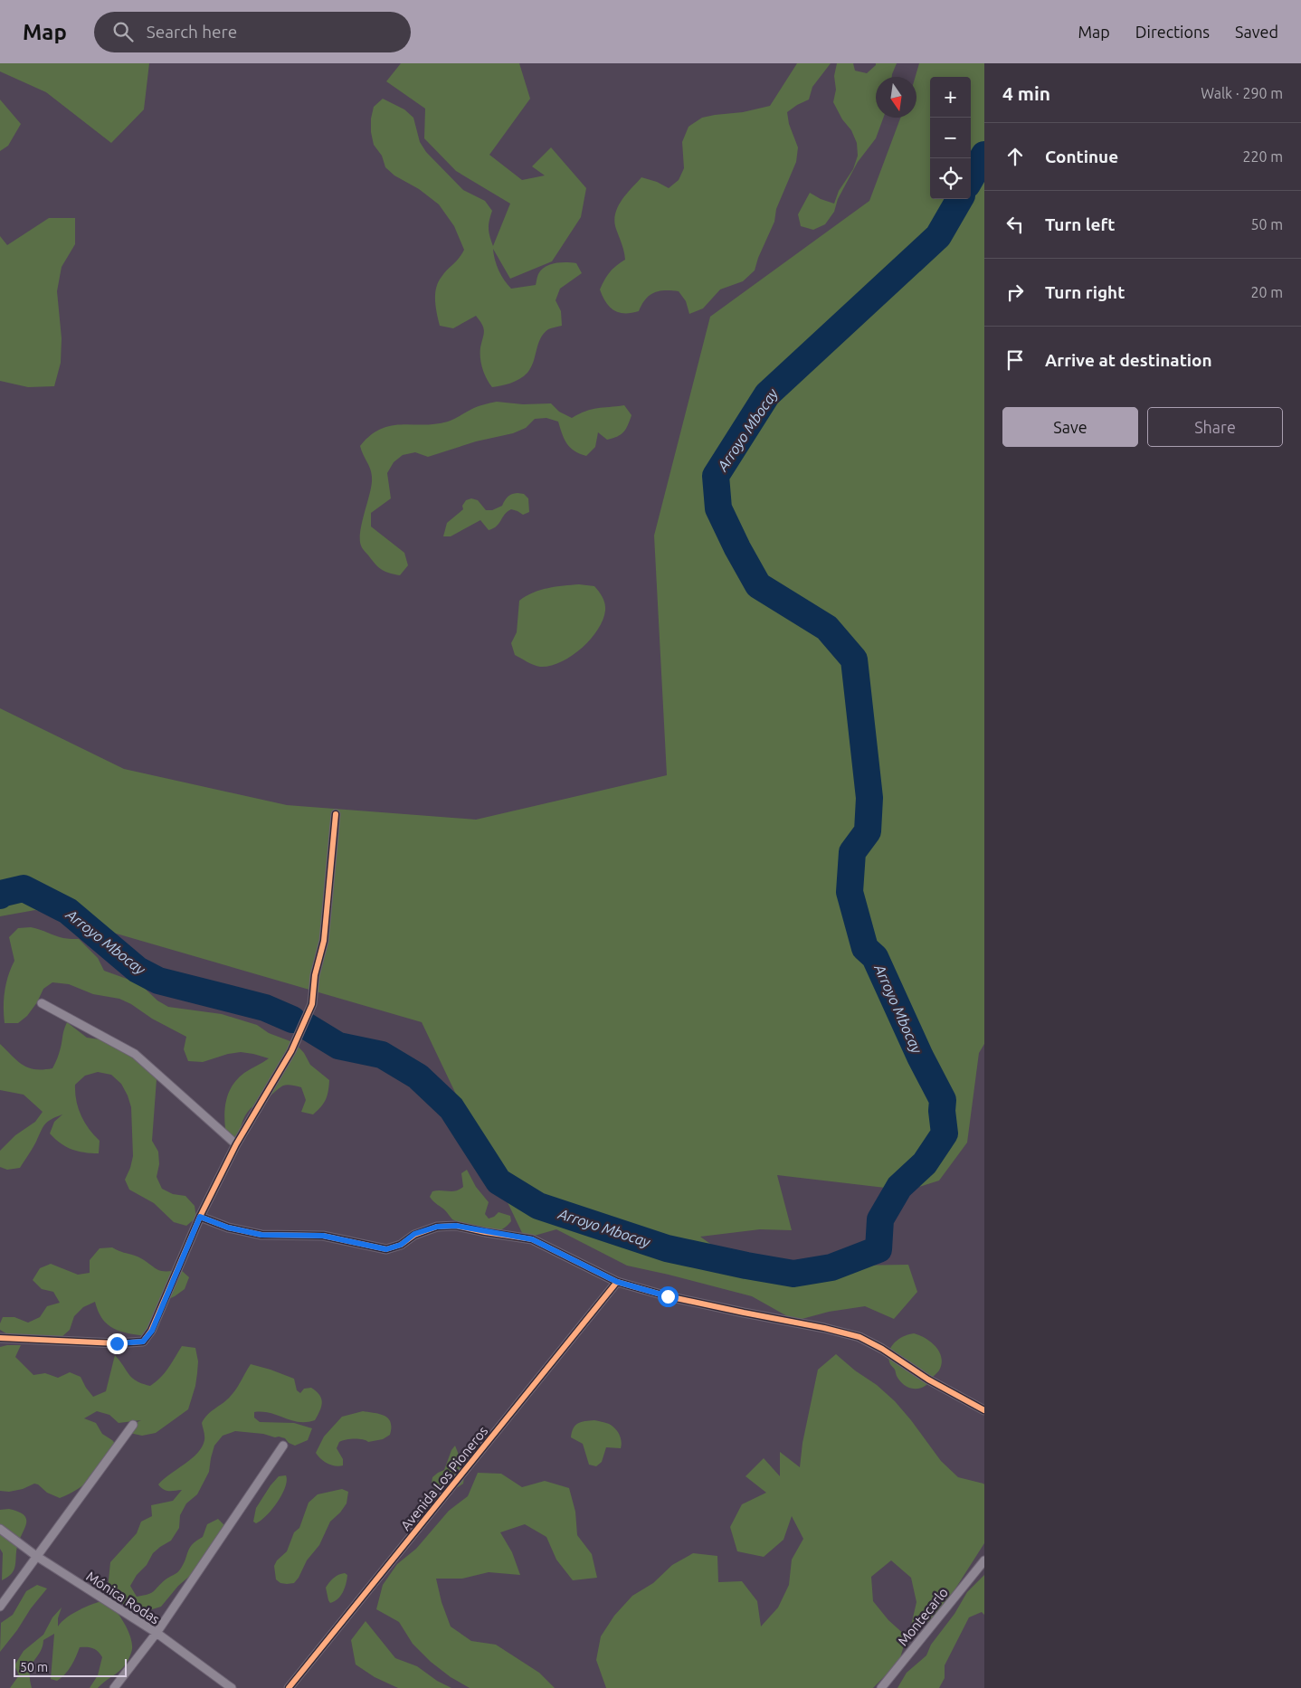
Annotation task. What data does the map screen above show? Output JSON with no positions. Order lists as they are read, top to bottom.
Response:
{
  "streets": {
    "street": ["Avenida Los Pioneros", "Mónica Rodas", "Montecarlo"]
  },
  "water": ["Arroyo Mbocay"],
  "scale_bar": "50 m",
  "north": "bottom",
  "page": {
    "header": "Map",
    "search": "Search here",
    "nav": ["Map", "Directions", "Saved"],
    "heading": ["4 min", "Walk · 290 m"],
    "map_buttons": ["+", "−"],
    "list": [
      ["Continue", "220 m"],
      ["Turn left", "50 m"],
      ["Turn right", "20 m"],
      "Arrive at destination"
    ],
    "buttons": ["Save", "Share"],
    "scale": "50 m"
  }
}
